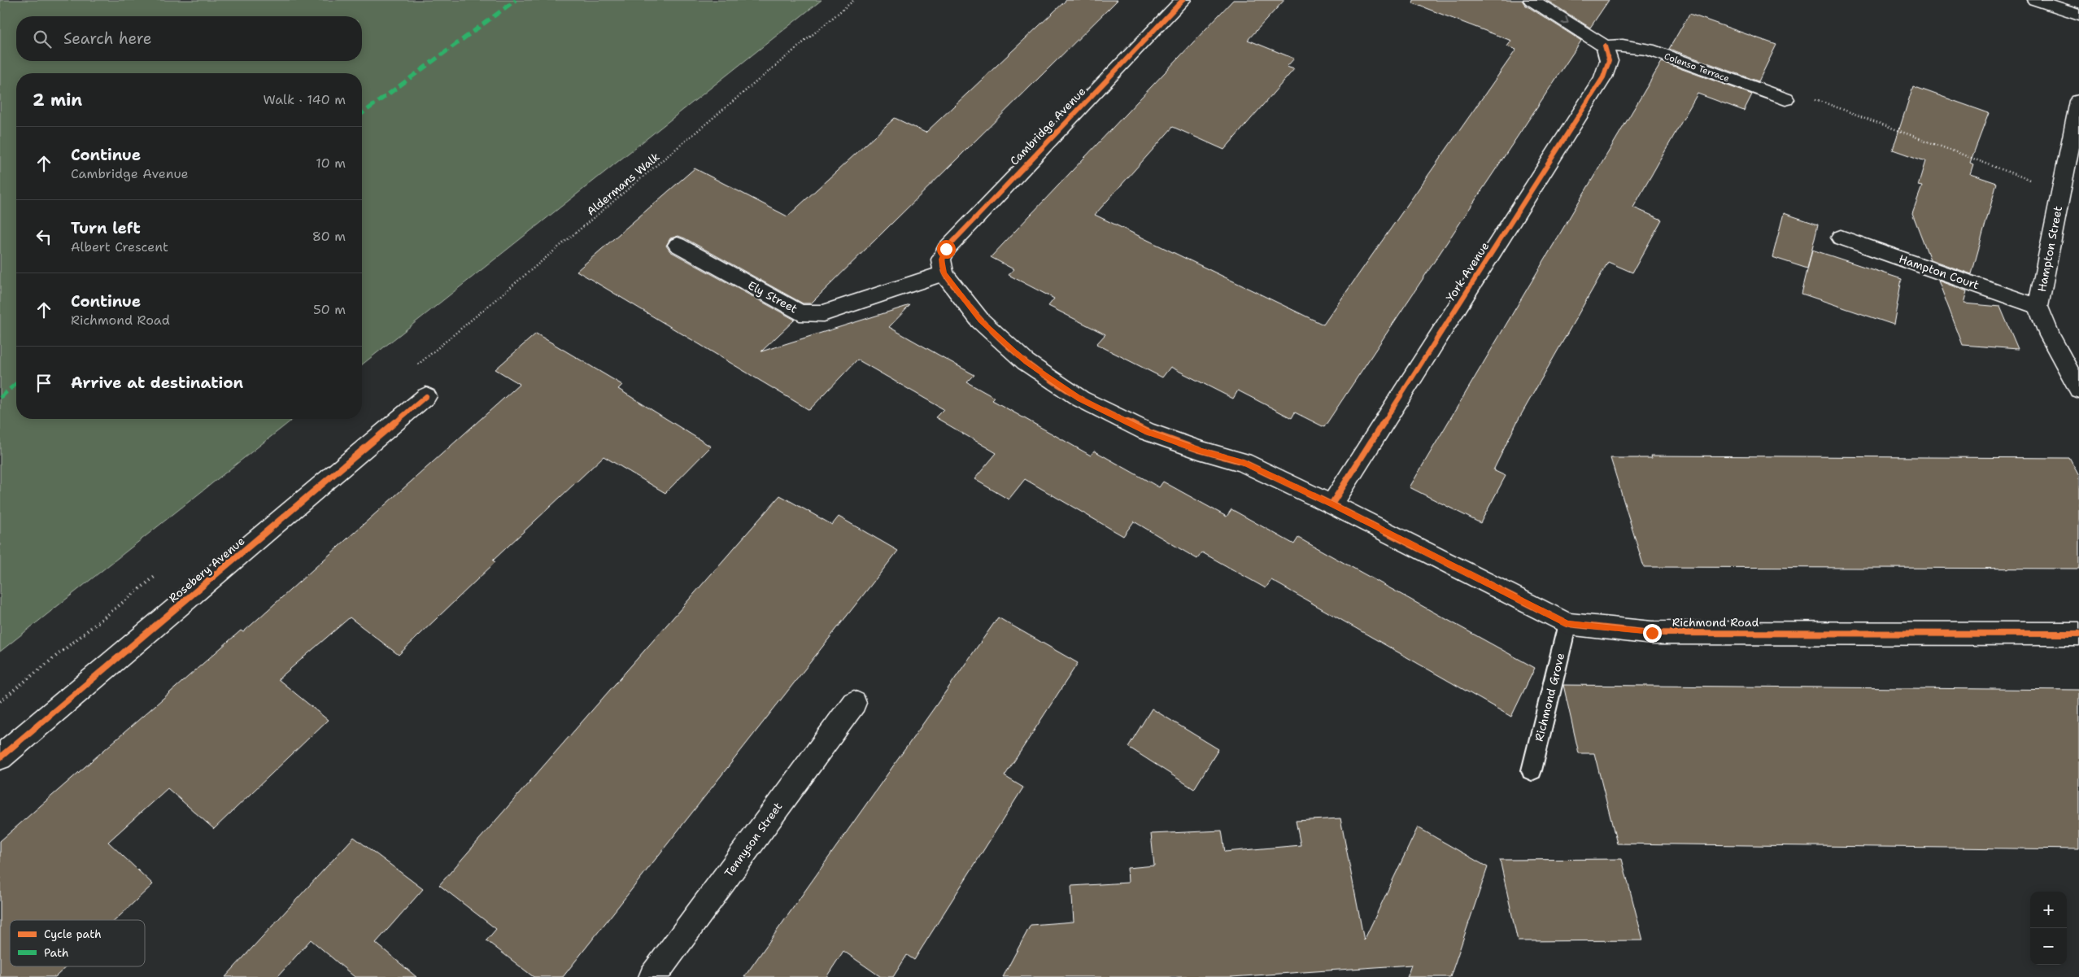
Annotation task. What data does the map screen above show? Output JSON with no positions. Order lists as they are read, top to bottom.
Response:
{
  "streets": {
    "street": [
      "Colenso Terrace",
      "Cambridge Avenue",
      "Hampton Street",
      "York Avenue",
      "Hampton Court",
      "Ely Street",
      "Rosebery Avenue",
      "Richmond Road",
      "Tennyson Street"
    ],
    "lane": ["Richmond Grove"],
    "path": ["Aldermans Walk"]
  },
  "crossings": [
    ["Colenso Terrace", "York Avenue"],
    ["Cambridge Avenue", "Ely Street"],
    ["Cambridge Avenue", "Richmond Road"],
    ["Hampton Street", "Hampton Court"],
    ["York Avenue", "Richmond Road"],
    ["Ely Street", "Richmond Road"],
    ["Richmond Road", "Richmond Grove"]
  ],
  "legend": ["Cycle path", "Path"],
  "page": {
    "search": "Search here",
    "heading": ["2 min", "Walk · 140 m"],
    "list": [
      ["Continue", "Cambridge Avenue", "10 m"],
      ["Turn left", "Albert Crescent", "80 m"],
      ["Continue", "Richmond Road", "50 m"],
      "Arrive at destination"
    ],
    "map_buttons": ["+", "−"]
  }
}
